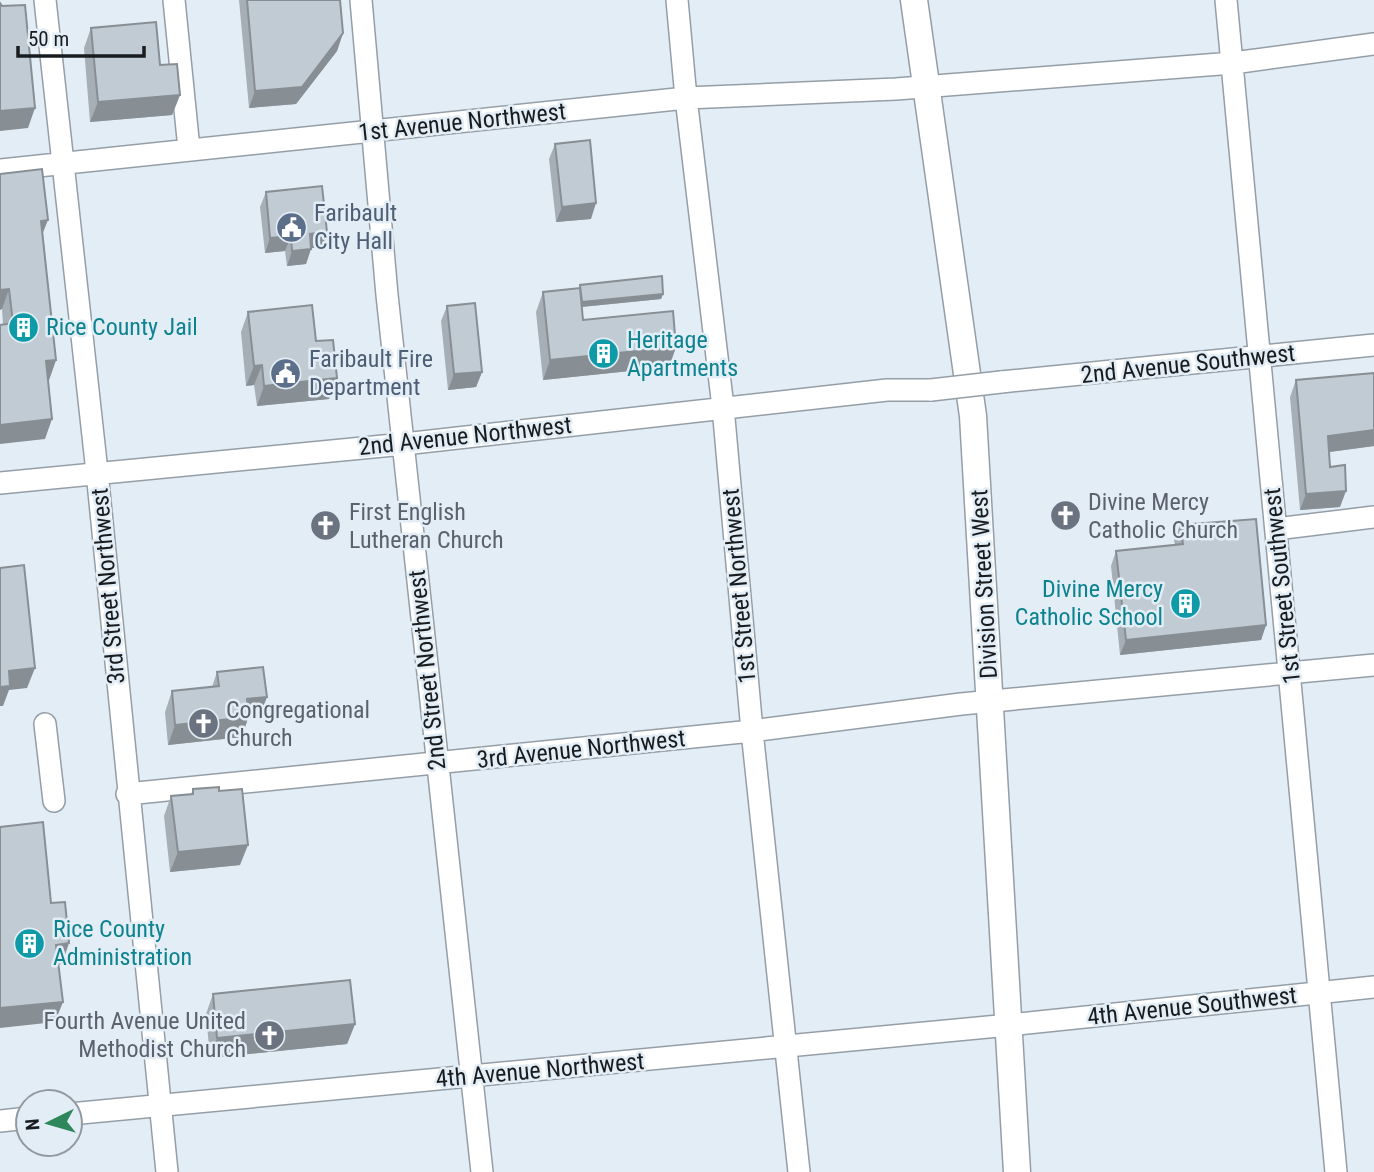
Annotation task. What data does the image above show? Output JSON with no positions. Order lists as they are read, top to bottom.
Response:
{
  "streets": {
    "main road": ["Division Street West"],
    "street": [
      "1st Avenue Northwest",
      "2nd Avenue Southwest",
      "2nd Avenue Northwest",
      "3rd Street Northwest",
      "1st Street Northwest",
      "1st Street Southwest",
      "2nd Street Northwest",
      "3rd Avenue Northwest",
      "4th Avenue Southwest",
      "4th Avenue Northwest"
    ]
  },
  "crossings": [
    ["1st Avenue Northwest", "Division Street West"],
    ["1st Avenue Northwest", "3rd Street Northwest"],
    ["1st Avenue Northwest", "1st Street Northwest"],
    ["1st Avenue Northwest", "1st Street Southwest"],
    ["1st Avenue Northwest", "2nd Street Northwest"],
    ["2nd Avenue Southwest", "2nd Avenue Northwest"],
    ["2nd Avenue Southwest", "1st Street Southwest"],
    ["2nd Avenue Northwest", "3rd Street Northwest"],
    ["2nd Avenue Northwest", "1st Street Northwest"],
    ["2nd Avenue Northwest", "2nd Street Northwest"],
    ["Division Street West", "3rd Avenue Northwest"],
    ["Division Street West", "4th Avenue Southwest"],
    ["Division Street West", "4th Avenue Northwest"],
    ["3rd Street Northwest", "3rd Avenue Northwest"],
    ["3rd Street Northwest", "4th Avenue Northwest"],
    ["1st Street Northwest", "3rd Avenue Northwest"],
    ["1st Street Northwest", "4th Avenue Northwest"],
    ["1st Street Southwest", "3rd Avenue Northwest"],
    ["1st Street Southwest", "4th Avenue Southwest"],
    ["2nd Street Northwest", "3rd Avenue Northwest"],
    ["2nd Street Northwest", "4th Avenue Northwest"],
    ["4th Avenue Southwest", "4th Avenue Northwest"]
  ],
  "places": {
    "public building": ["Faribault City Hall", "Faribault Fire Department"],
    "building": [
      "Rice County Jail",
      "Heritage Apartments",
      "Divine Mercy Catholic School",
      "Rice County Administration"
    ],
    "church": [
      "Divine Mercy Catholic Church",
      "First English Lutheran Church",
      "Congregational Church",
      "Fourth Avenue United Methodist Church"
    ]
  },
  "scale_bar": "50 m",
  "north": "left"
}
